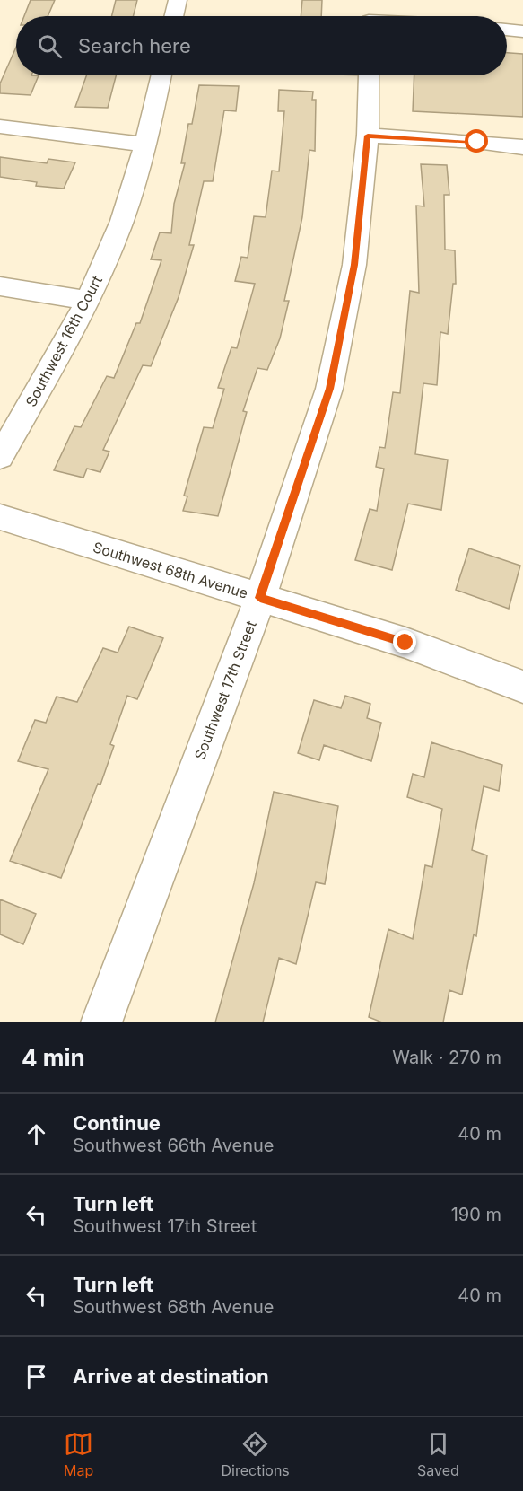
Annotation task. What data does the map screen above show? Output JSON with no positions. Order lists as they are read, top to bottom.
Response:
{
  "streets": {
    "street": ["Southwest 16th Court", "Southwest 68th Avenue", "Southwest 17th Street"]
  },
  "crossings": [
    ["Southwest 68th Avenue", "Southwest 17th Street"]
  ],
  "page": {
    "search": "Search here",
    "heading": ["4 min", "Walk · 270 m"],
    "list": [
      ["Continue", "Southwest 66th Avenue", "40 m"],
      ["Turn left", "Southwest 17th Street", "190 m"],
      ["Turn left", "Southwest 68th Avenue", "40 m"],
      "Arrive at destination"
    ],
    "nav": ["Map", "Directions", "Saved"]
  }
}
